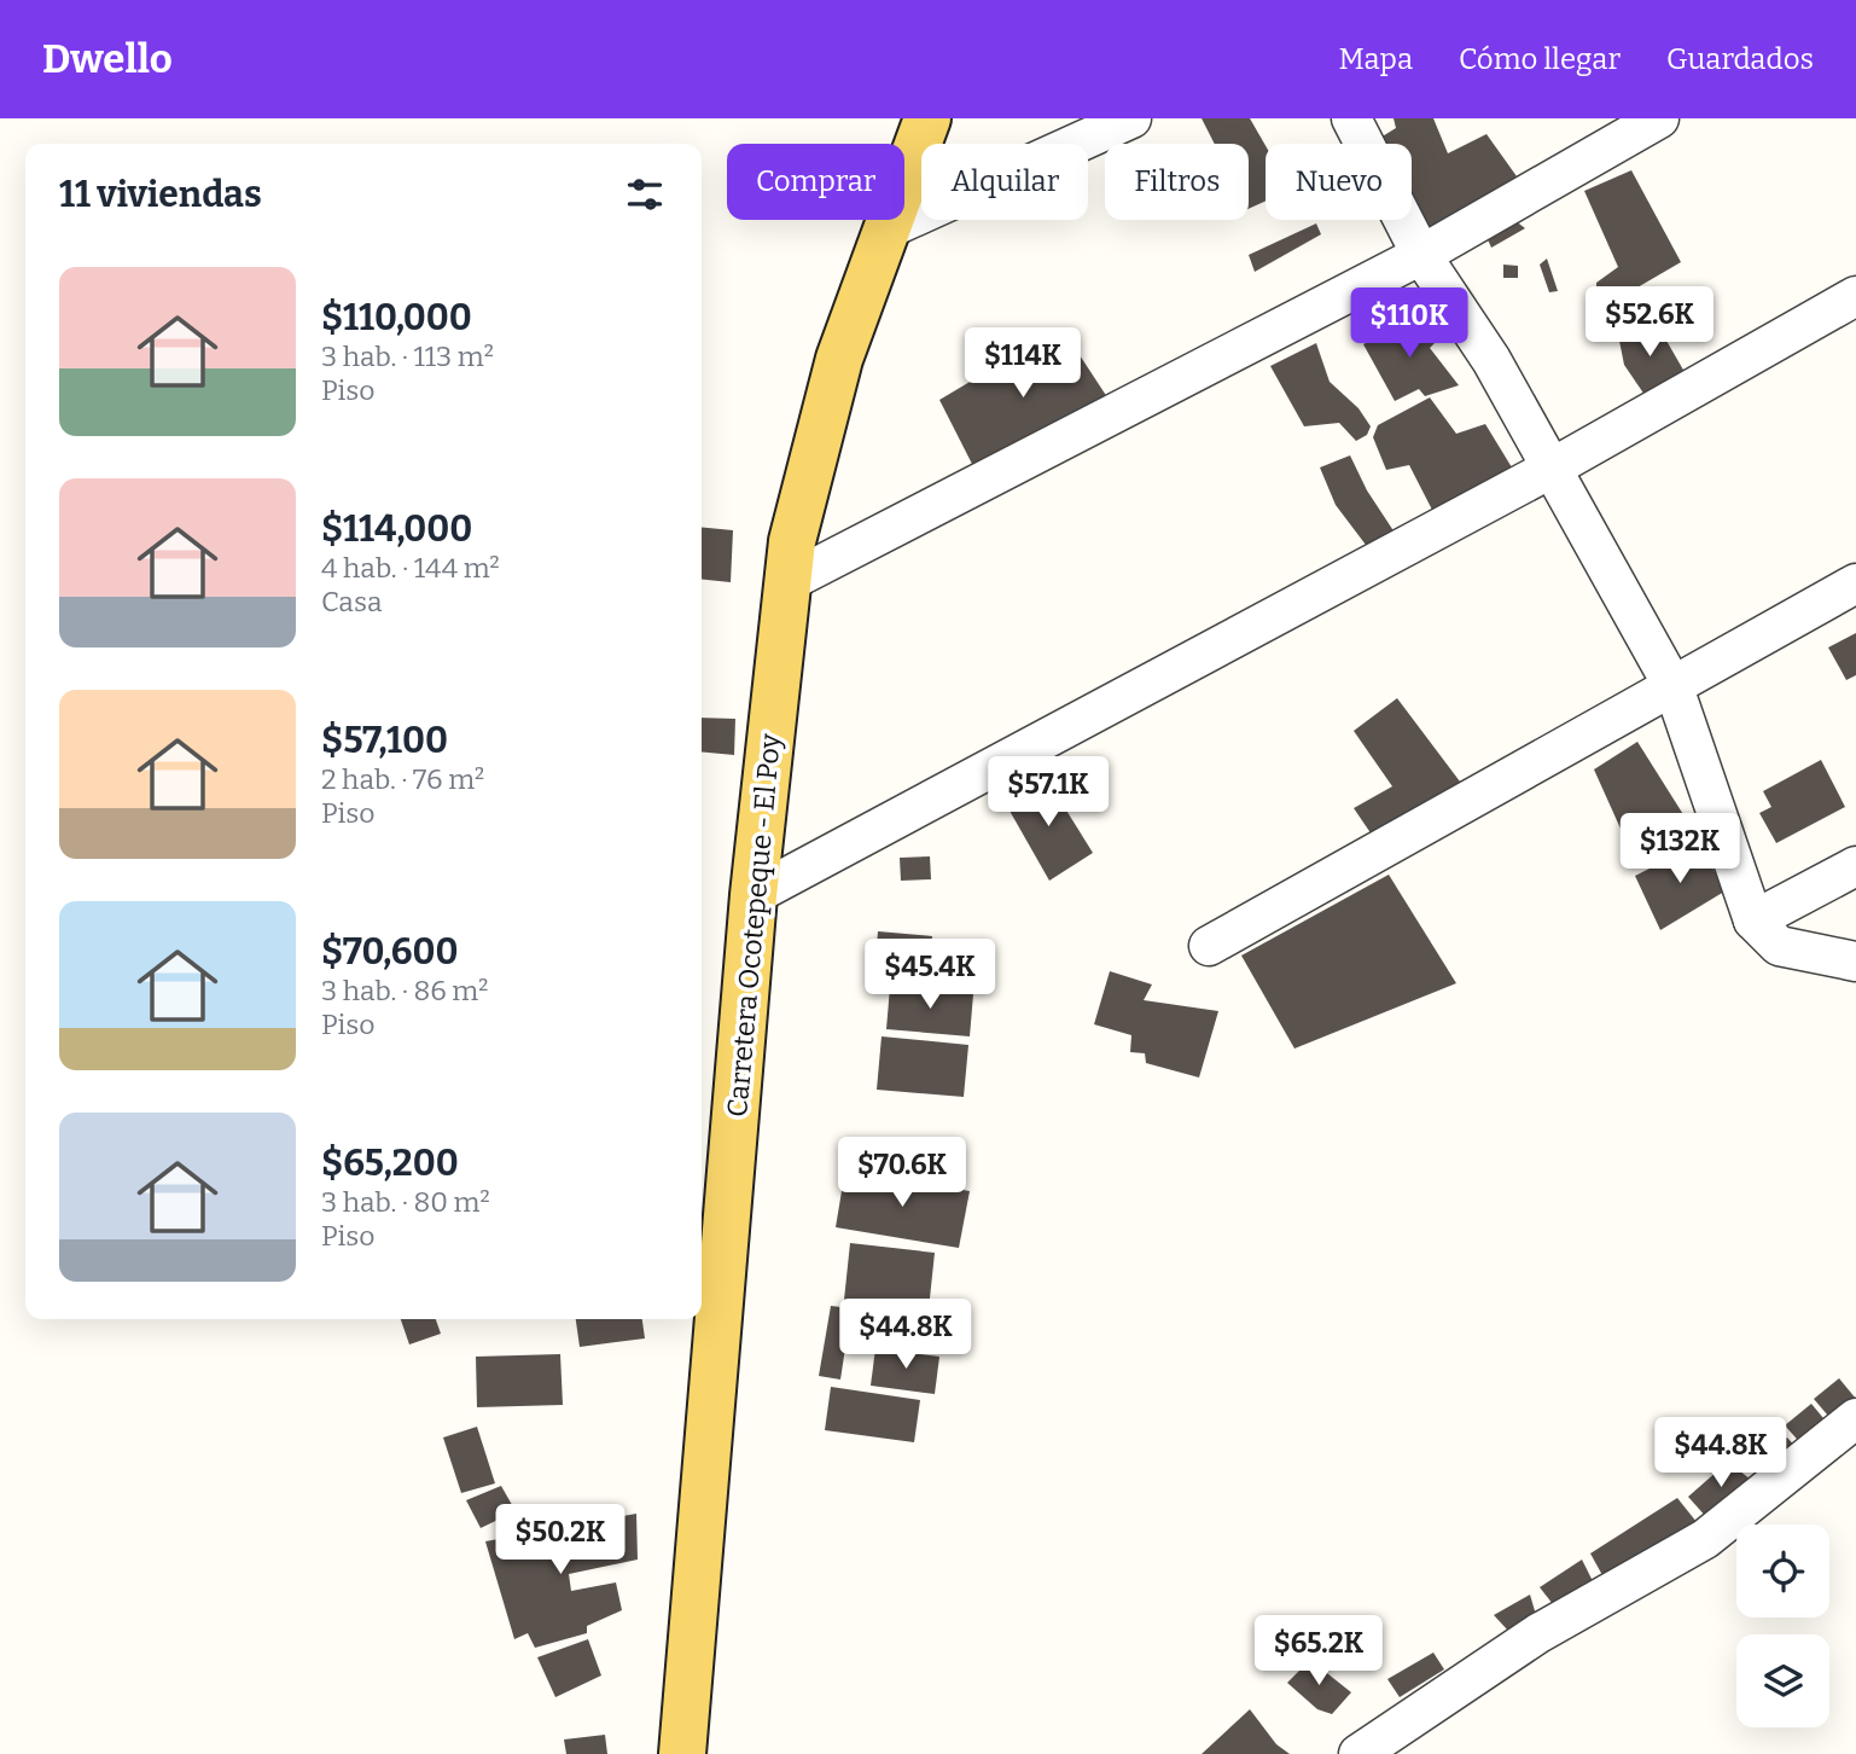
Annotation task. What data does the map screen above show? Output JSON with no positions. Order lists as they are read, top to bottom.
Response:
{
  "streets": {
    "main road": ["Carretera Ocotepeque - El Poy"]
  },
  "page": {
    "header": "Dwello",
    "nav": ["Mapa", "Cómo llegar", "Guardados"],
    "chip": [
      "Comprar",
      "Alquilar",
      "Filtros",
      "Nuevo"
    ],
    "heading": "11 viviendas",
    "list": [
      {
        "name": "$110,000",
        "note": "3 hab. · 113 m² · Piso"
      },
      {
        "name": "$114,000",
        "note": "4 hab. · 144 m² · Casa"
      },
      {
        "name": "$57,100",
        "note": "2 hab. · 76 m² · Piso"
      },
      {
        "name": "$70,600",
        "note": "3 hab. · 86 m² · Piso"
      },
      {
        "name": "$65,200",
        "note": "3 hab. · 80 m² · Piso"
      }
    ],
    "price": [
      "$52.6K",
      "$110K",
      "$114K",
      "$57.1K",
      "$132K",
      "$45.4K",
      "$70.6K",
      "$44.8K",
      "$44.8K",
      "$50.2K",
      "$65.2K"
    ]
  }
}
